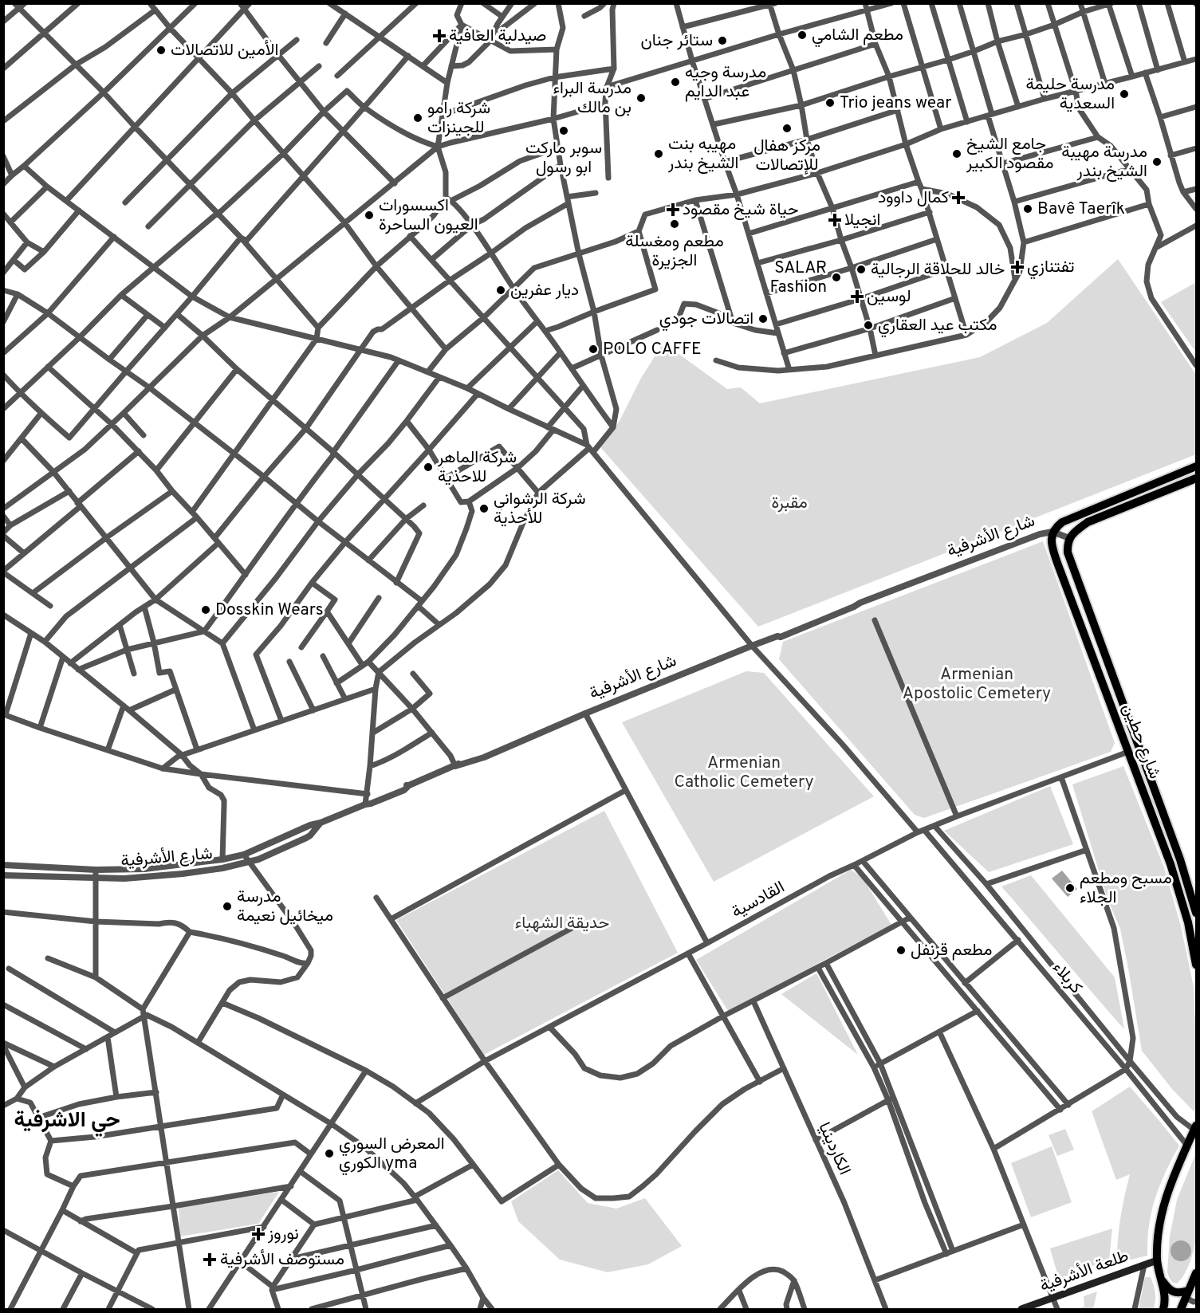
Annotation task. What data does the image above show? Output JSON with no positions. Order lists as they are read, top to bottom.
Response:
{
  "streets": {
    "main road": ["شارع الأشرفية", "شارع حطين", "طلعة الأشرفية"],
    "street": ["القادسية", "كربلاء", "الكاردينيا"]
  },
  "crossings": [
    ["شارع الأشرفية", "شارع حطين"],
    ["شارع حطين", "القادسية"],
    ["القادسية", "كربلاء"]
  ],
  "districts": ["حي الاشرفية"],
  "parks": [
    "مقبرة",
    "Armenian Apostolic Cemetery",
    "Armenian Catholic Cemetery",
    "حديقة الشهباء"
  ],
  "places": {
    "other": [
      "مطعم الشامي",
      "ستائر جنان",
      "الأمين للاتصالات",
      "مدرسة وجيه عبد الدايم",
      "مدرسة حليمة السعدية",
      "مدرسة البراء بن مالك",
      "Trio jeans wear",
      "شركة رامو للجينزات",
      "مركز هفال للإتصالات",
      "سوبر ماركت ابو رسول",
      "مهيبه بنت الشيخ بندر",
      "جامع الشيخ مقصود الكبير",
      "مدرسة مهيبة الشيخ بندر",
      "Bavê Taerîk",
      "اكسسورات العيون الساحرة",
      "مطعم ومغسلة الجزيرة",
      "خالد للحلاقة الرجالية",
      "SALAR Fashion",
      "ديار عفرين",
      "اتصالات جودي",
      "مكتب عيد العقاري",
      "POLO CAFFE",
      "شركة الماهر للاحذية",
      "شركة الرشواني للأحذية",
      "Dosskin Wears",
      "مسبح ومطعم الجلاء",
      "مدرسة ميخائيل نعيمة",
      "مطعم قرنفل",
      "المعرض السوري الكوري yma"
    ],
    "health": [
      "صيدلية العافية",
      "كمال داوود",
      "حياة شيخ مقصود",
      "انجيلا",
      "تفتنازي",
      "لوسين",
      "نوروز",
      "مستوصف الأشرفية"
    ]
  }
}
